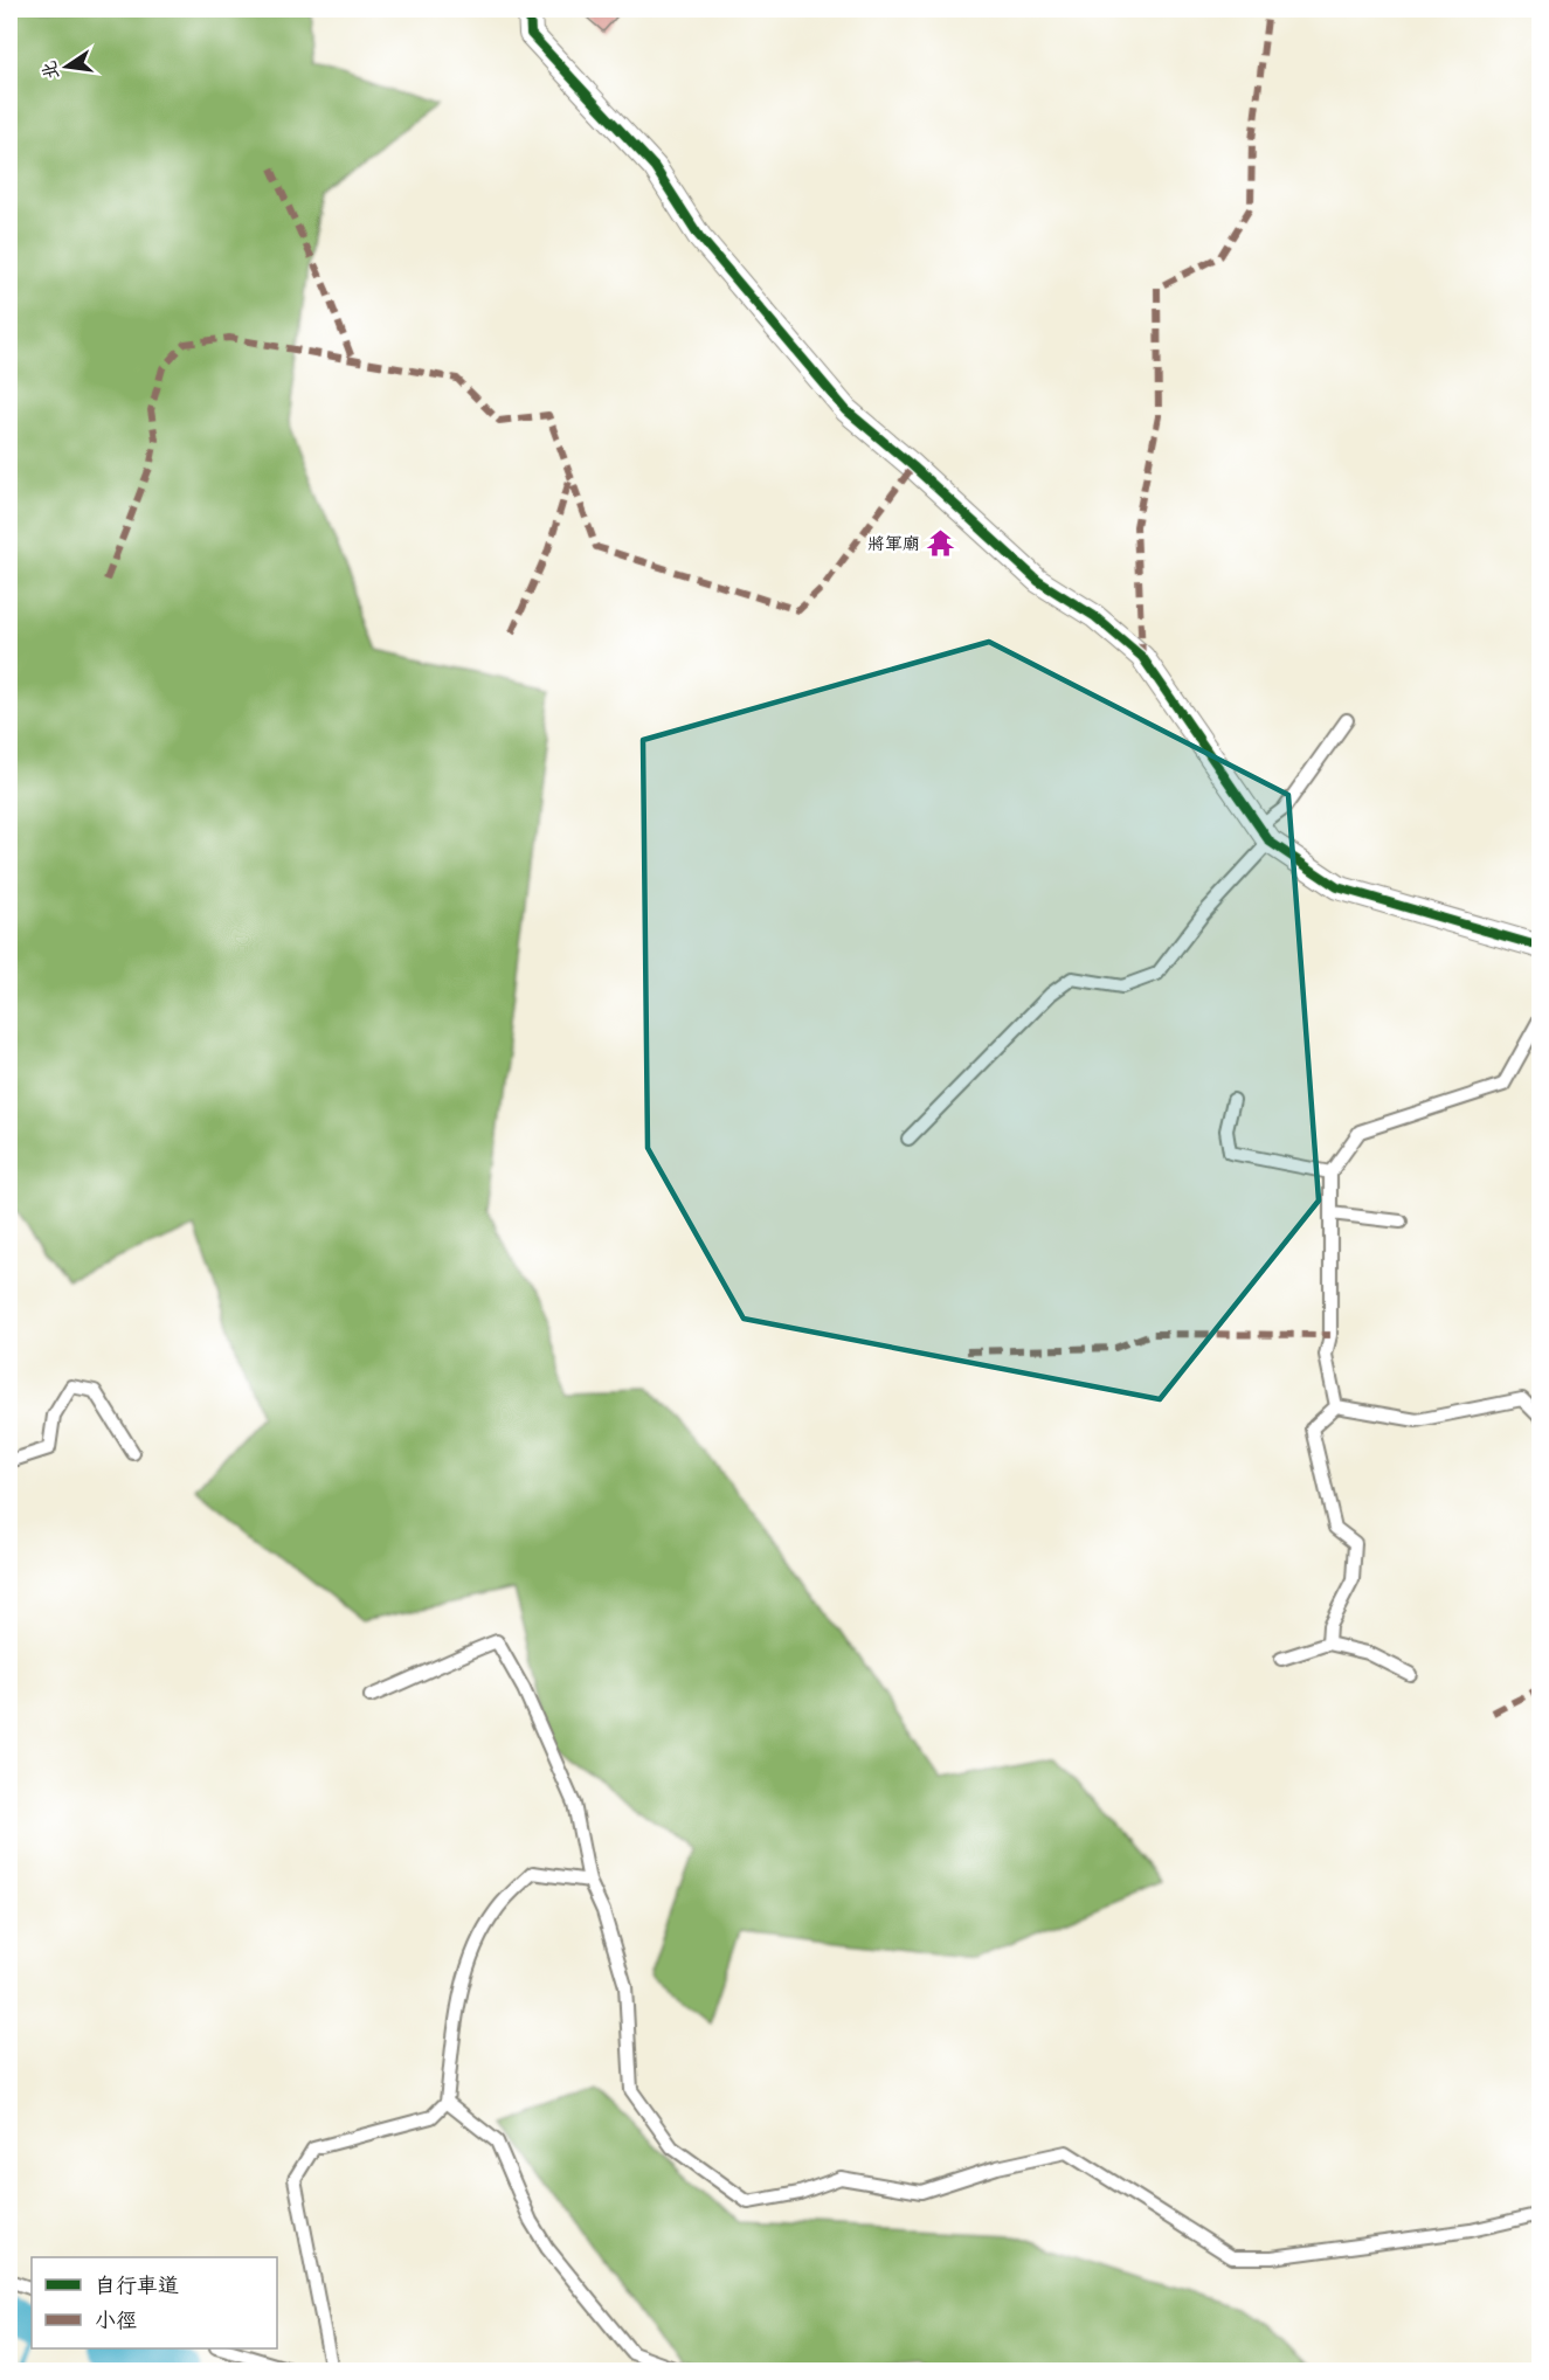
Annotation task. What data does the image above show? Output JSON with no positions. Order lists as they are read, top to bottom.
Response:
{
  "places": {
    "temple": ["將軍廟"]
  },
  "legend": ["自行車道", "小徑"],
  "north": "left"
}
